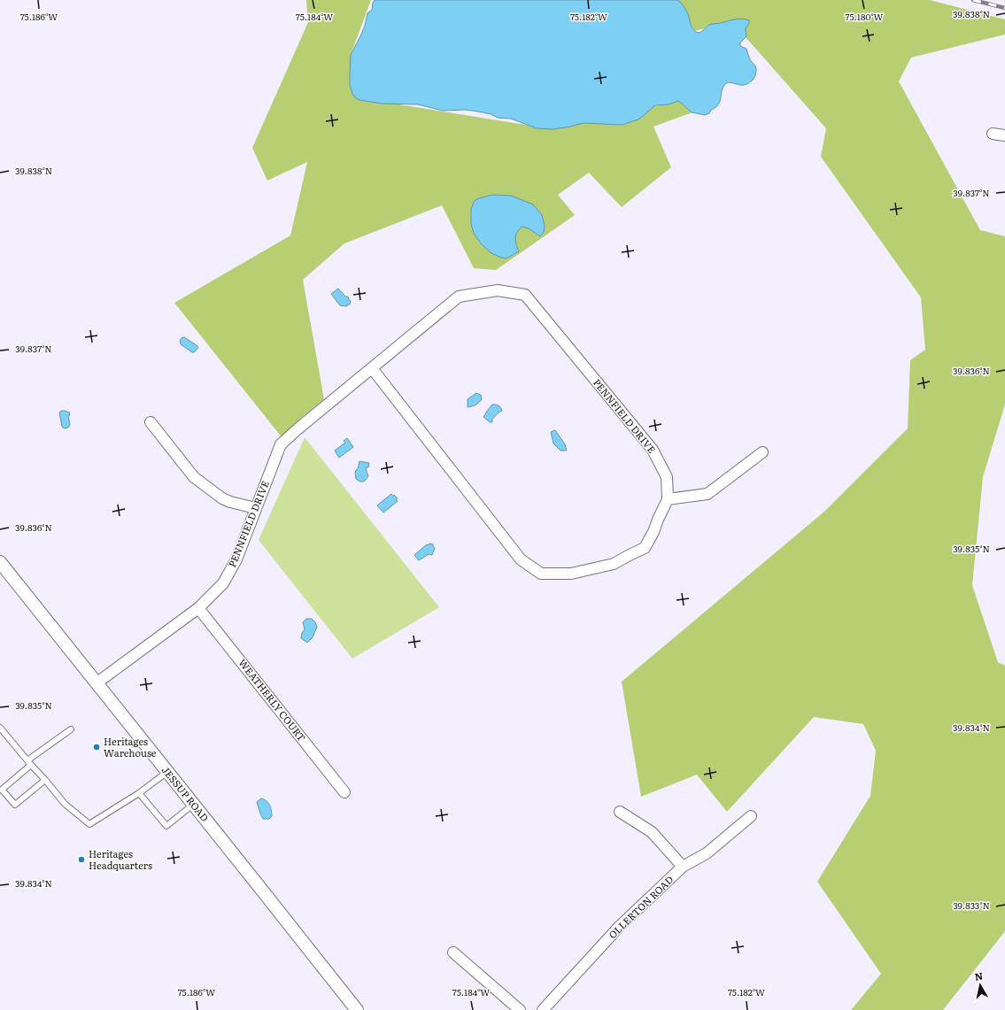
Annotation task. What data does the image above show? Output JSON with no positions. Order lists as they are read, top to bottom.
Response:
{
  "streets": {
    "street": [
      "PENNFIELD DRIVE",
      "WEATHERLY COURT",
      "JESSUP ROAD",
      "OLLERTON ROAD"
    ]
  },
  "crossings": [
    ["PENNFIELD DRIVE", "WEATHERLY COURT"],
    ["PENNFIELD DRIVE", "JESSUP ROAD"]
  ],
  "places": ["Heritages Warehouse", "Heritages Headquarters"],
  "north": "top",
  "coordinates": [
    "39.838°N",
    "75.180°W",
    "75.186°W",
    "75.184°W",
    "75.182°W",
    "39.837°N",
    "39.836°N",
    "39.835°N",
    "39.834°N",
    "39.833°N"
  ]
}
